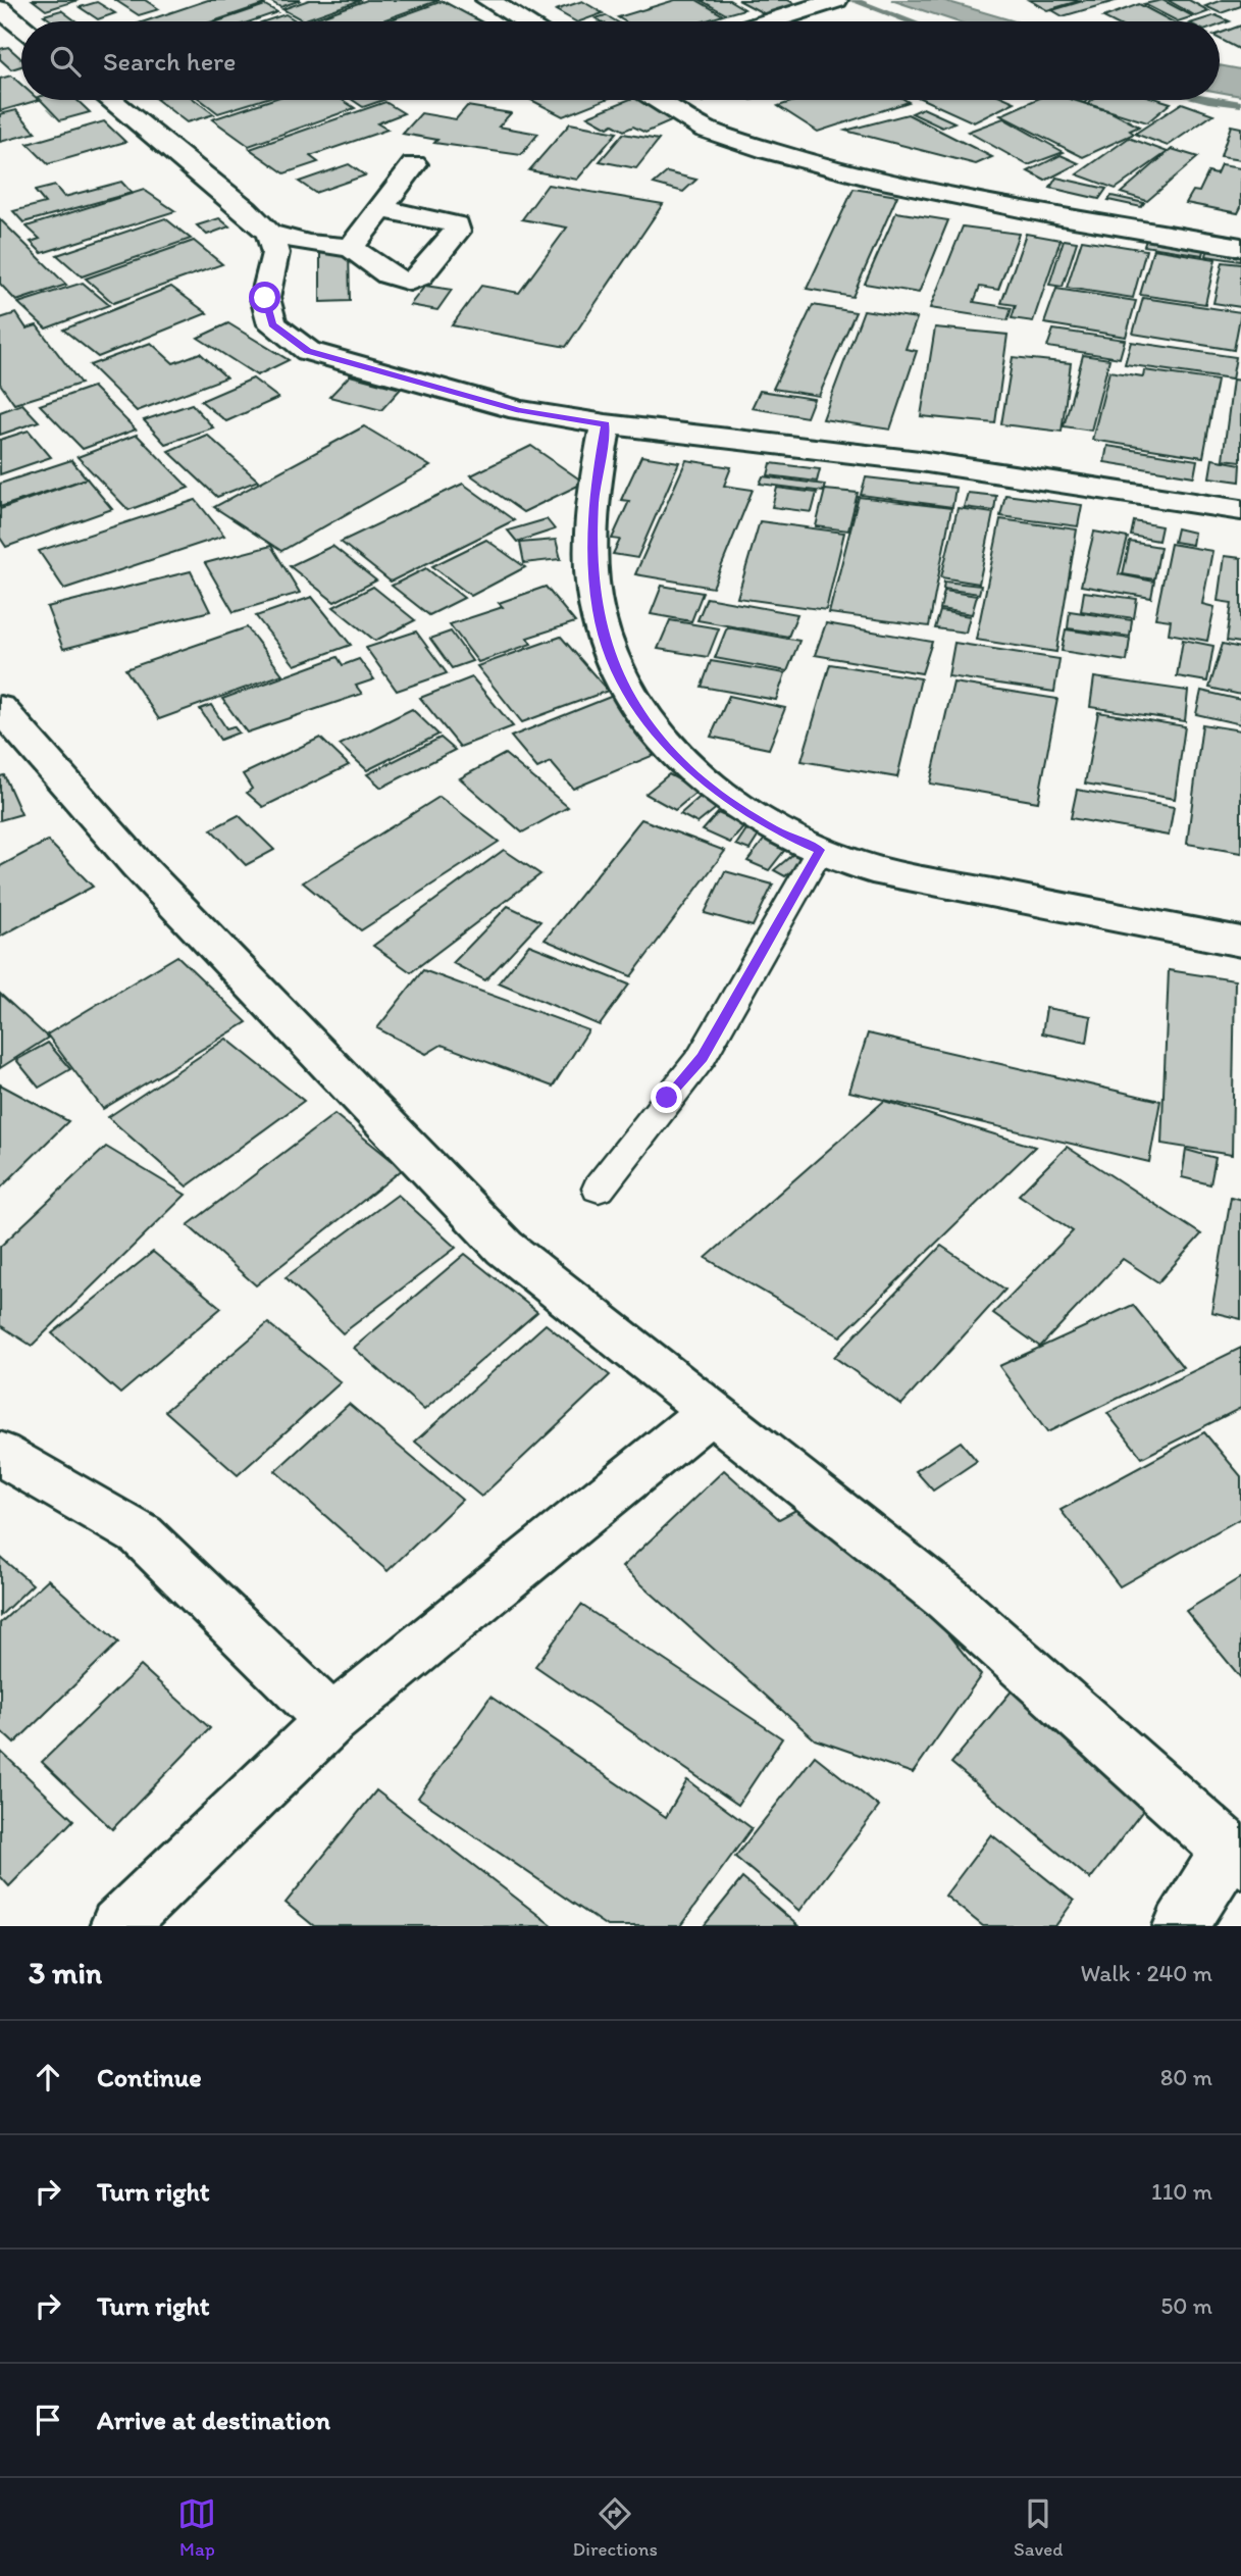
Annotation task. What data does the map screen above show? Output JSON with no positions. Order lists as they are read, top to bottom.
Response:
{
  "page": {
    "search": "Search here",
    "heading": ["3 min", "Walk · 240 m"],
    "list": [
      ["Continue", "80 m"],
      ["Turn right", "110 m"],
      ["Turn right", "50 m"],
      "Arrive at destination"
    ],
    "nav": ["Map", "Directions", "Saved"]
  }
}
